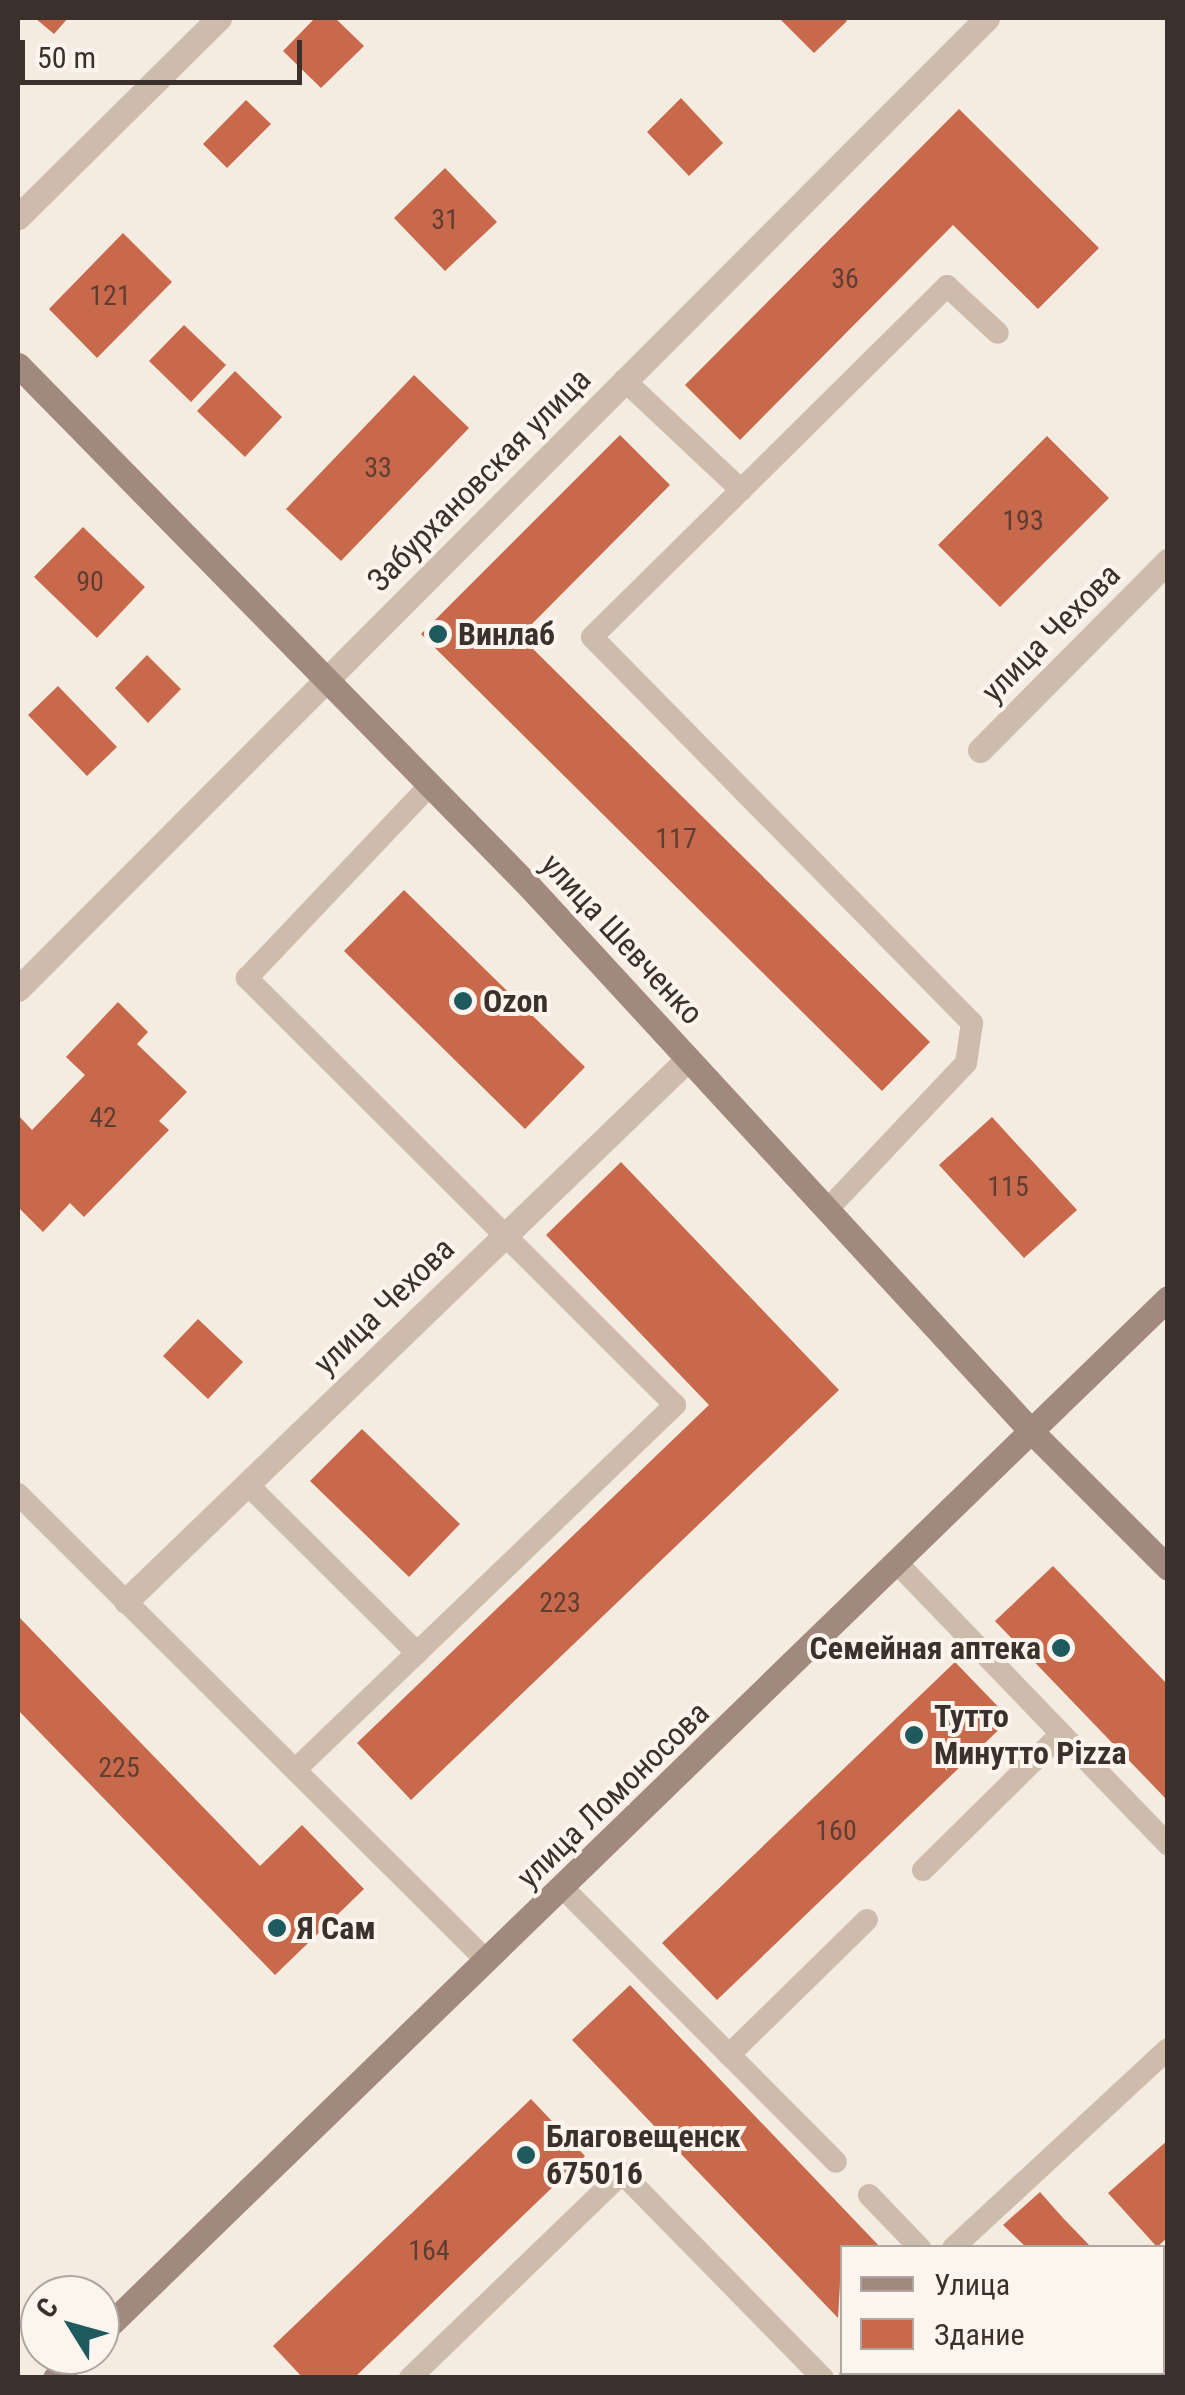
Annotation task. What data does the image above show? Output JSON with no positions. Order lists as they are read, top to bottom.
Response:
{
  "streets": {
    "street": [
      "Забурхановская улица",
      "улица Чехова",
      "улица Шевченко",
      "улица Ломоносова"
    ]
  },
  "crossings": [
    ["Забурхановская улица", "улица Шевченко"],
    ["улица Чехова", "улица Шевченко"],
    ["улица Шевченко", "улица Ломоносова"]
  ],
  "places": [
    "Винлаб",
    "Ozon",
    "Семейная аптека",
    "Тутто Минутто Pizza",
    "Я Сам",
    "Благовещенск 675016"
  ],
  "house_numbers": [
    "31",
    "36",
    "121",
    "33",
    "193",
    "90",
    "117",
    "42",
    "115",
    "223",
    "225",
    "160",
    "164"
  ],
  "legend": ["Улица", "Здание"],
  "scale_bar": "50 m",
  "north": "top left"
}
